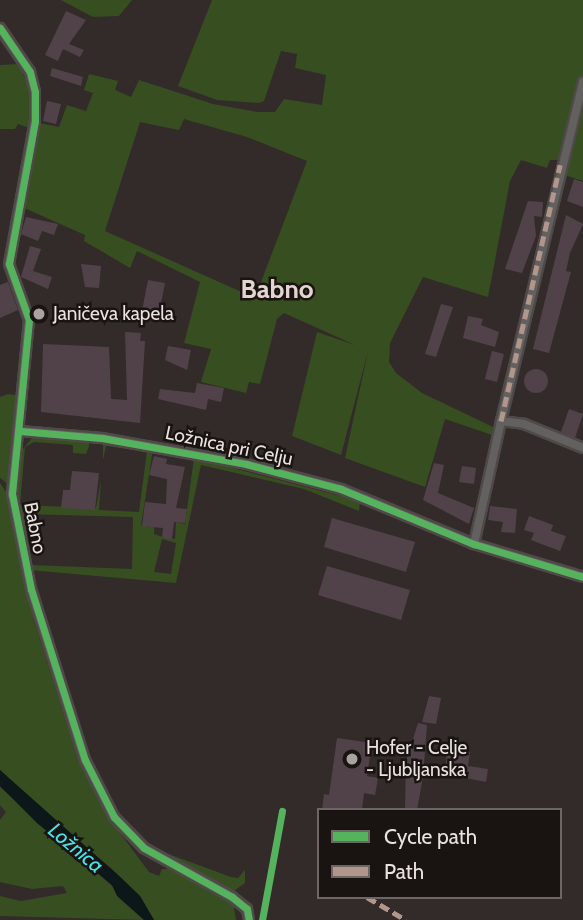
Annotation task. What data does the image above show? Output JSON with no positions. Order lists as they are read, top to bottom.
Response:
{
  "streets": {
    "street": ["Ložnica pri Celju", "Babno"]
  },
  "crossings": [
    ["Ložnica pri Celju", "Babno"]
  ],
  "districts": ["Babno"],
  "water": ["Ložnica"],
  "places": ["Janičeva kapela", "Hofer - Celje - Ljubljanska"],
  "legend": ["Cycle path", "Path"]
}
